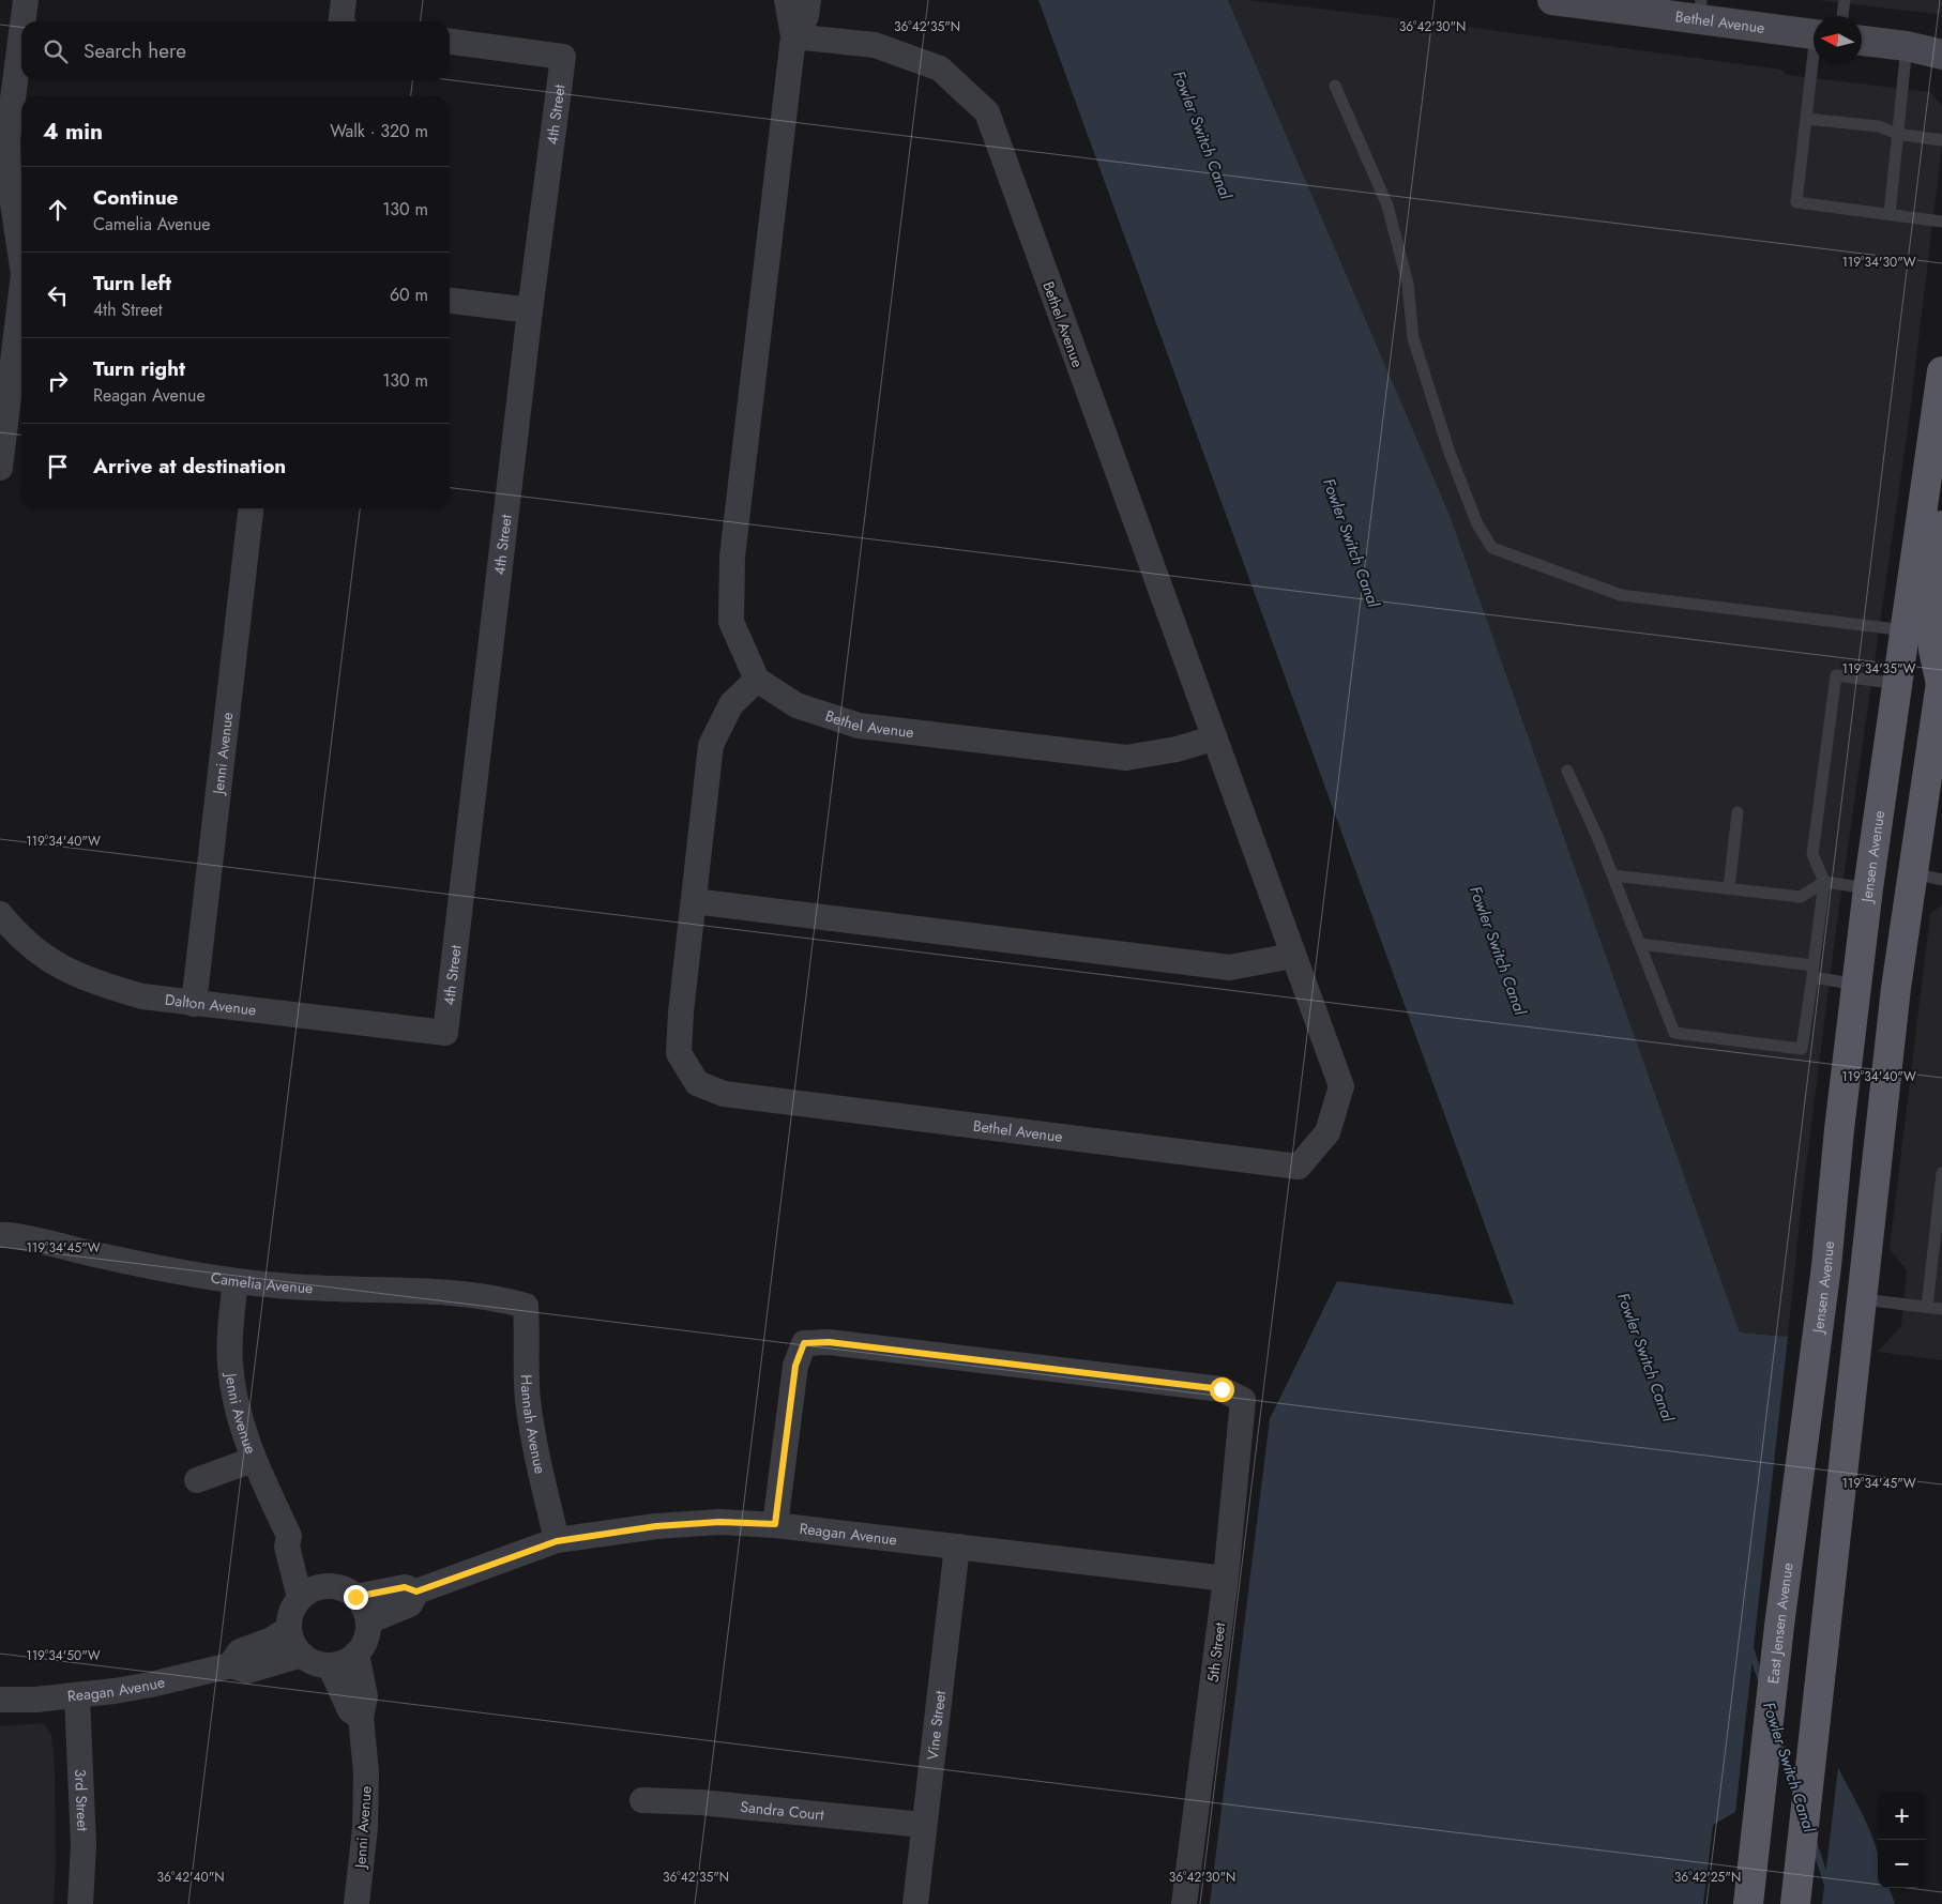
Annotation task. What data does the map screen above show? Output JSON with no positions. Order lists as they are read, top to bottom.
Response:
{
  "streets": {
    "main road": ["Bethel Avenue", "Jensen Avenue", "East Jensen Avenue"],
    "street": [
      "4th Street",
      "Jenni Avenue",
      "Dalton Avenue",
      "Camelia Avenue",
      "Hannah Avenue",
      "Reagan Avenue",
      "5th Street",
      "Vine Street",
      "3rd Street",
      "Sandra Court"
    ]
  },
  "crossings": [
    ["4th Street", "Dalton Avenue"],
    ["Jenni Avenue", "Dalton Avenue"],
    ["Jenni Avenue", "Camelia Avenue"],
    ["Jenni Avenue", "Reagan Avenue"],
    ["Jensen Avenue", "East Jensen Avenue"],
    ["Camelia Avenue", "Hannah Avenue"],
    ["Hannah Avenue", "Reagan Avenue"],
    ["Reagan Avenue", "5th Street"],
    ["Reagan Avenue", "Vine Street"],
    ["Reagan Avenue", "3rd Street"],
    ["Vine Street", "Sandra Court"]
  ],
  "water": ["Fowler Switch Canal"],
  "north": "left",
  "page": {
    "search": "Search here",
    "heading": ["4 min", "Walk · 320 m"],
    "list": [
      ["Continue", "Camelia Avenue", "130 m"],
      ["Turn left", "4th Street", "60 m"],
      ["Turn right", "Reagan Avenue", "130 m"],
      "Arrive at destination"
    ],
    "map_buttons": ["+", "−"]
  },
  "coordinates": [
    "36°42'35\"N",
    "36°42'30\"N",
    "119°34'30\"W",
    "119°34'35\"W",
    "119°34'40\"W",
    "119°34'45\"W",
    "119°34'50\"W",
    "36°42'40\"N",
    "36°42'25\"N"
  ]
}
